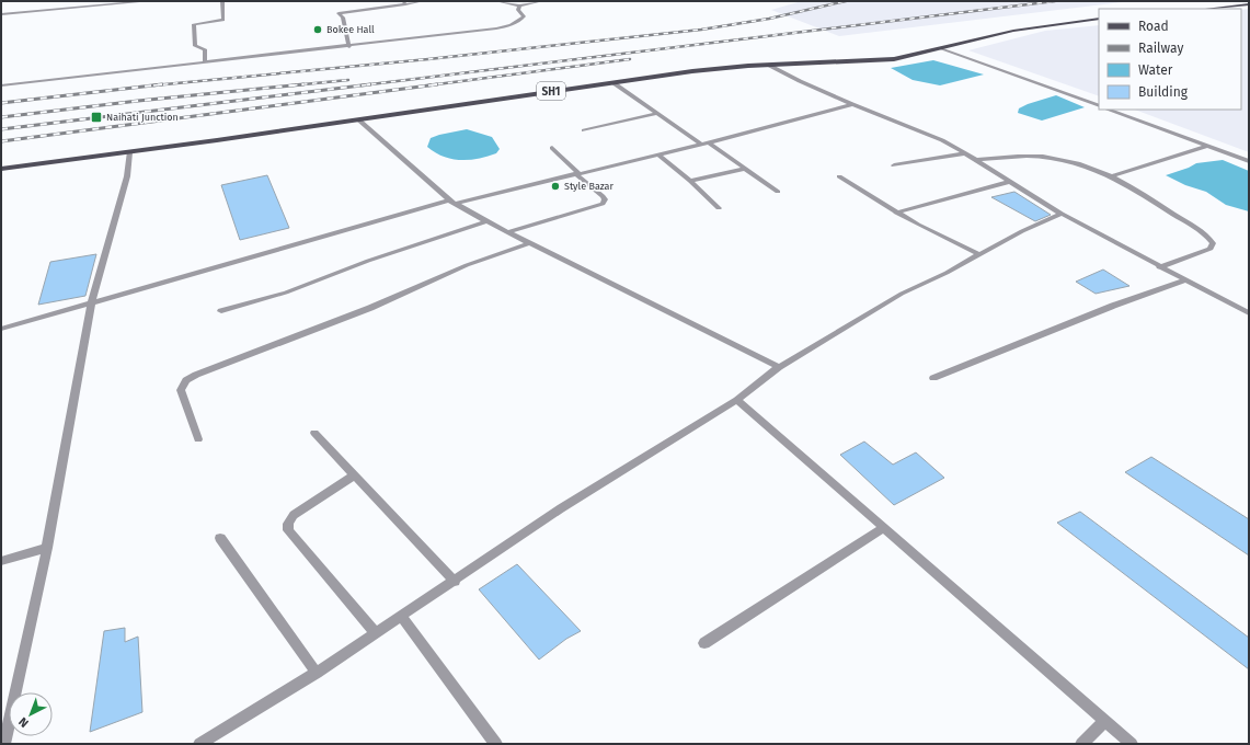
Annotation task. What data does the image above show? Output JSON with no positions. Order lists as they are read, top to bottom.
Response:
{
  "streets": {
    "main road": ["SH1"]
  },
  "places": {
    "other": ["Bokee Hall", "Style Bazar"],
    "transit": ["Naihati Junction"]
  },
  "legend": [
    "Road",
    "Railway",
    "Water",
    "Building"
  ],
  "north": "bottom left"
}
